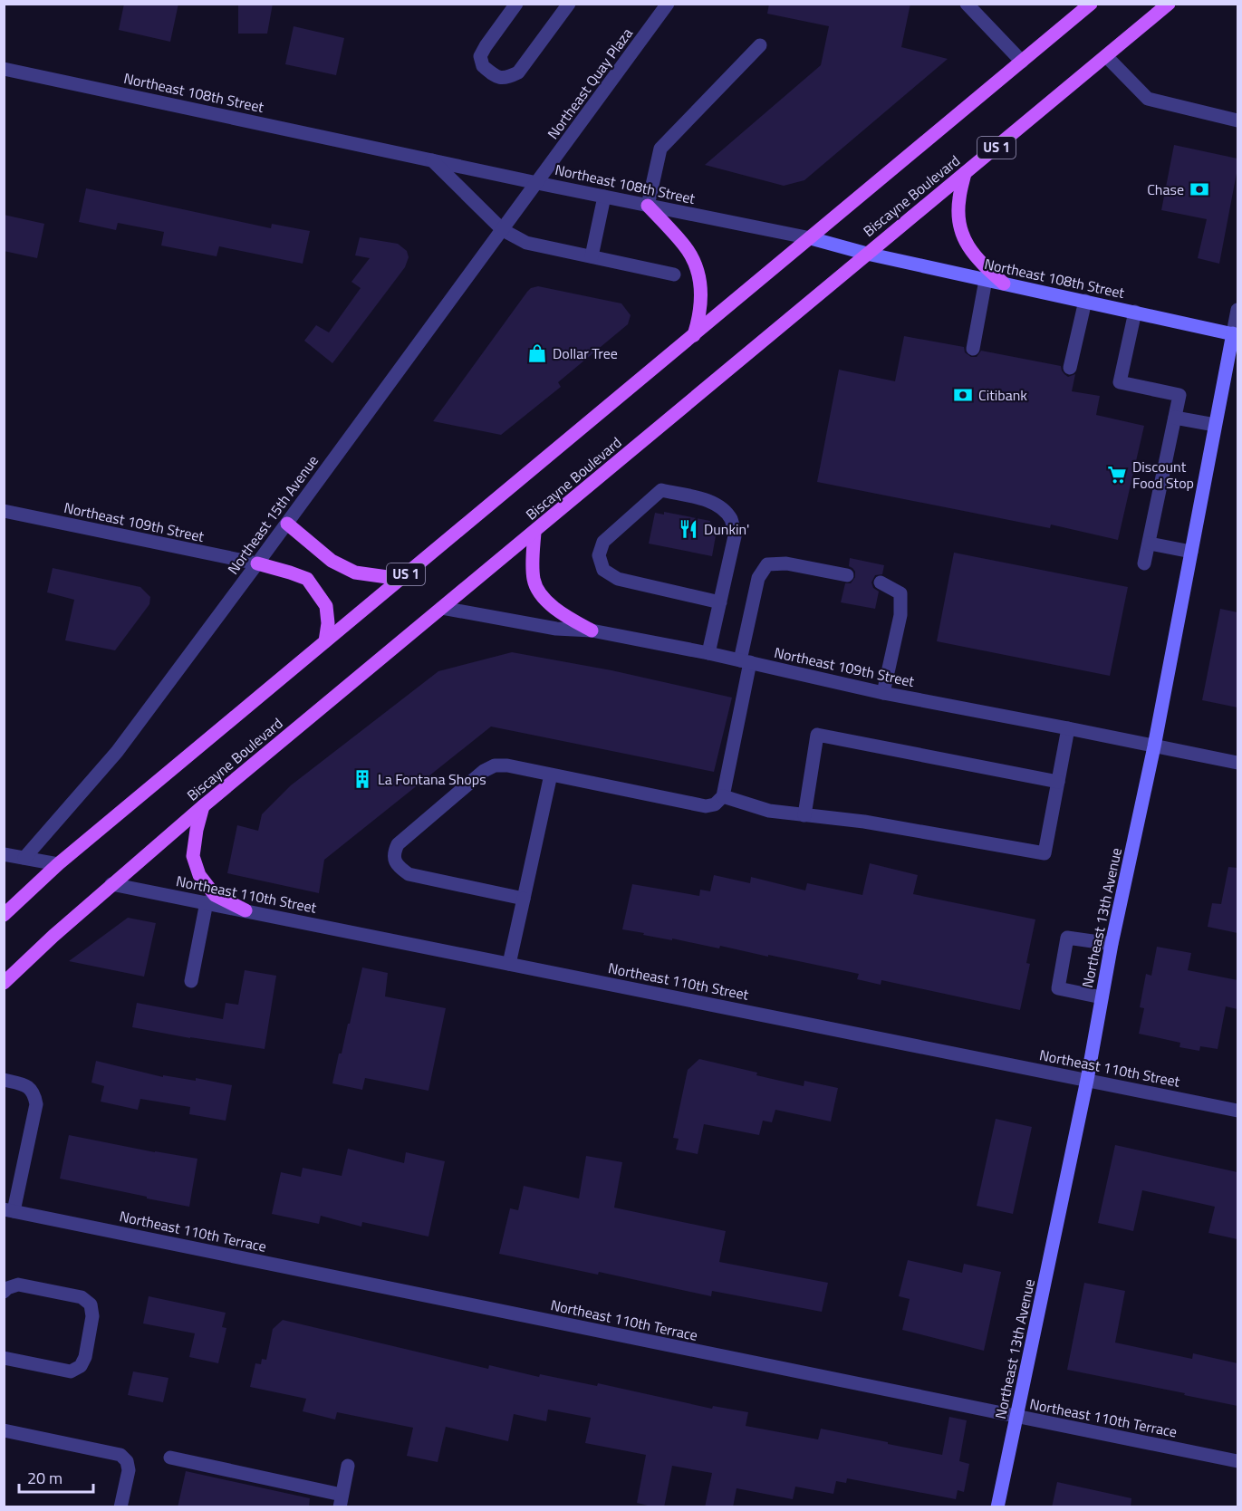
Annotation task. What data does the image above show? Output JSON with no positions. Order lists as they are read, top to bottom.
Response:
{
  "streets": {
    "main road": ["US 1", "Biscayne Boulevard"],
    "street": [
      "Northeast Quay Plaza",
      "Northeast 108th Street",
      "Northeast 15th Avenue",
      "Northeast 109th Street",
      "Northeast 110th Street",
      "Northeast 13th Avenue",
      "Northeast 110th Terrace"
    ]
  },
  "crossings": [
    ["Northeast Quay Plaza", "Northeast 108th Street"],
    ["Northeast Quay Plaza", "Northeast 15th Avenue"],
    ["Northeast 108th Street", "Biscayne Boulevard"],
    ["Northeast 108th Street", "Northeast 15th Avenue"],
    ["Northeast 108th Street", "Northeast 13th Avenue"],
    ["Biscayne Boulevard", "Northeast 109th Street"],
    ["Biscayne Boulevard", "Northeast 110th Street"],
    ["Northeast 15th Avenue", "Northeast 109th Street"],
    ["Northeast 109th Street", "Northeast 13th Avenue"],
    ["Northeast 110th Street", "Northeast 13th Avenue"],
    ["Northeast 13th Avenue", "Northeast 110th Terrace"]
  ],
  "places": {
    "bank": ["Chase", "Citibank"],
    "shop": ["Dollar Tree"],
    "supermarket": ["Discount Food Stop"],
    "restaurant": ["Dunkin'"],
    "building": ["La Fontana Shops"]
  },
  "scale_bar": "20 m"
}
